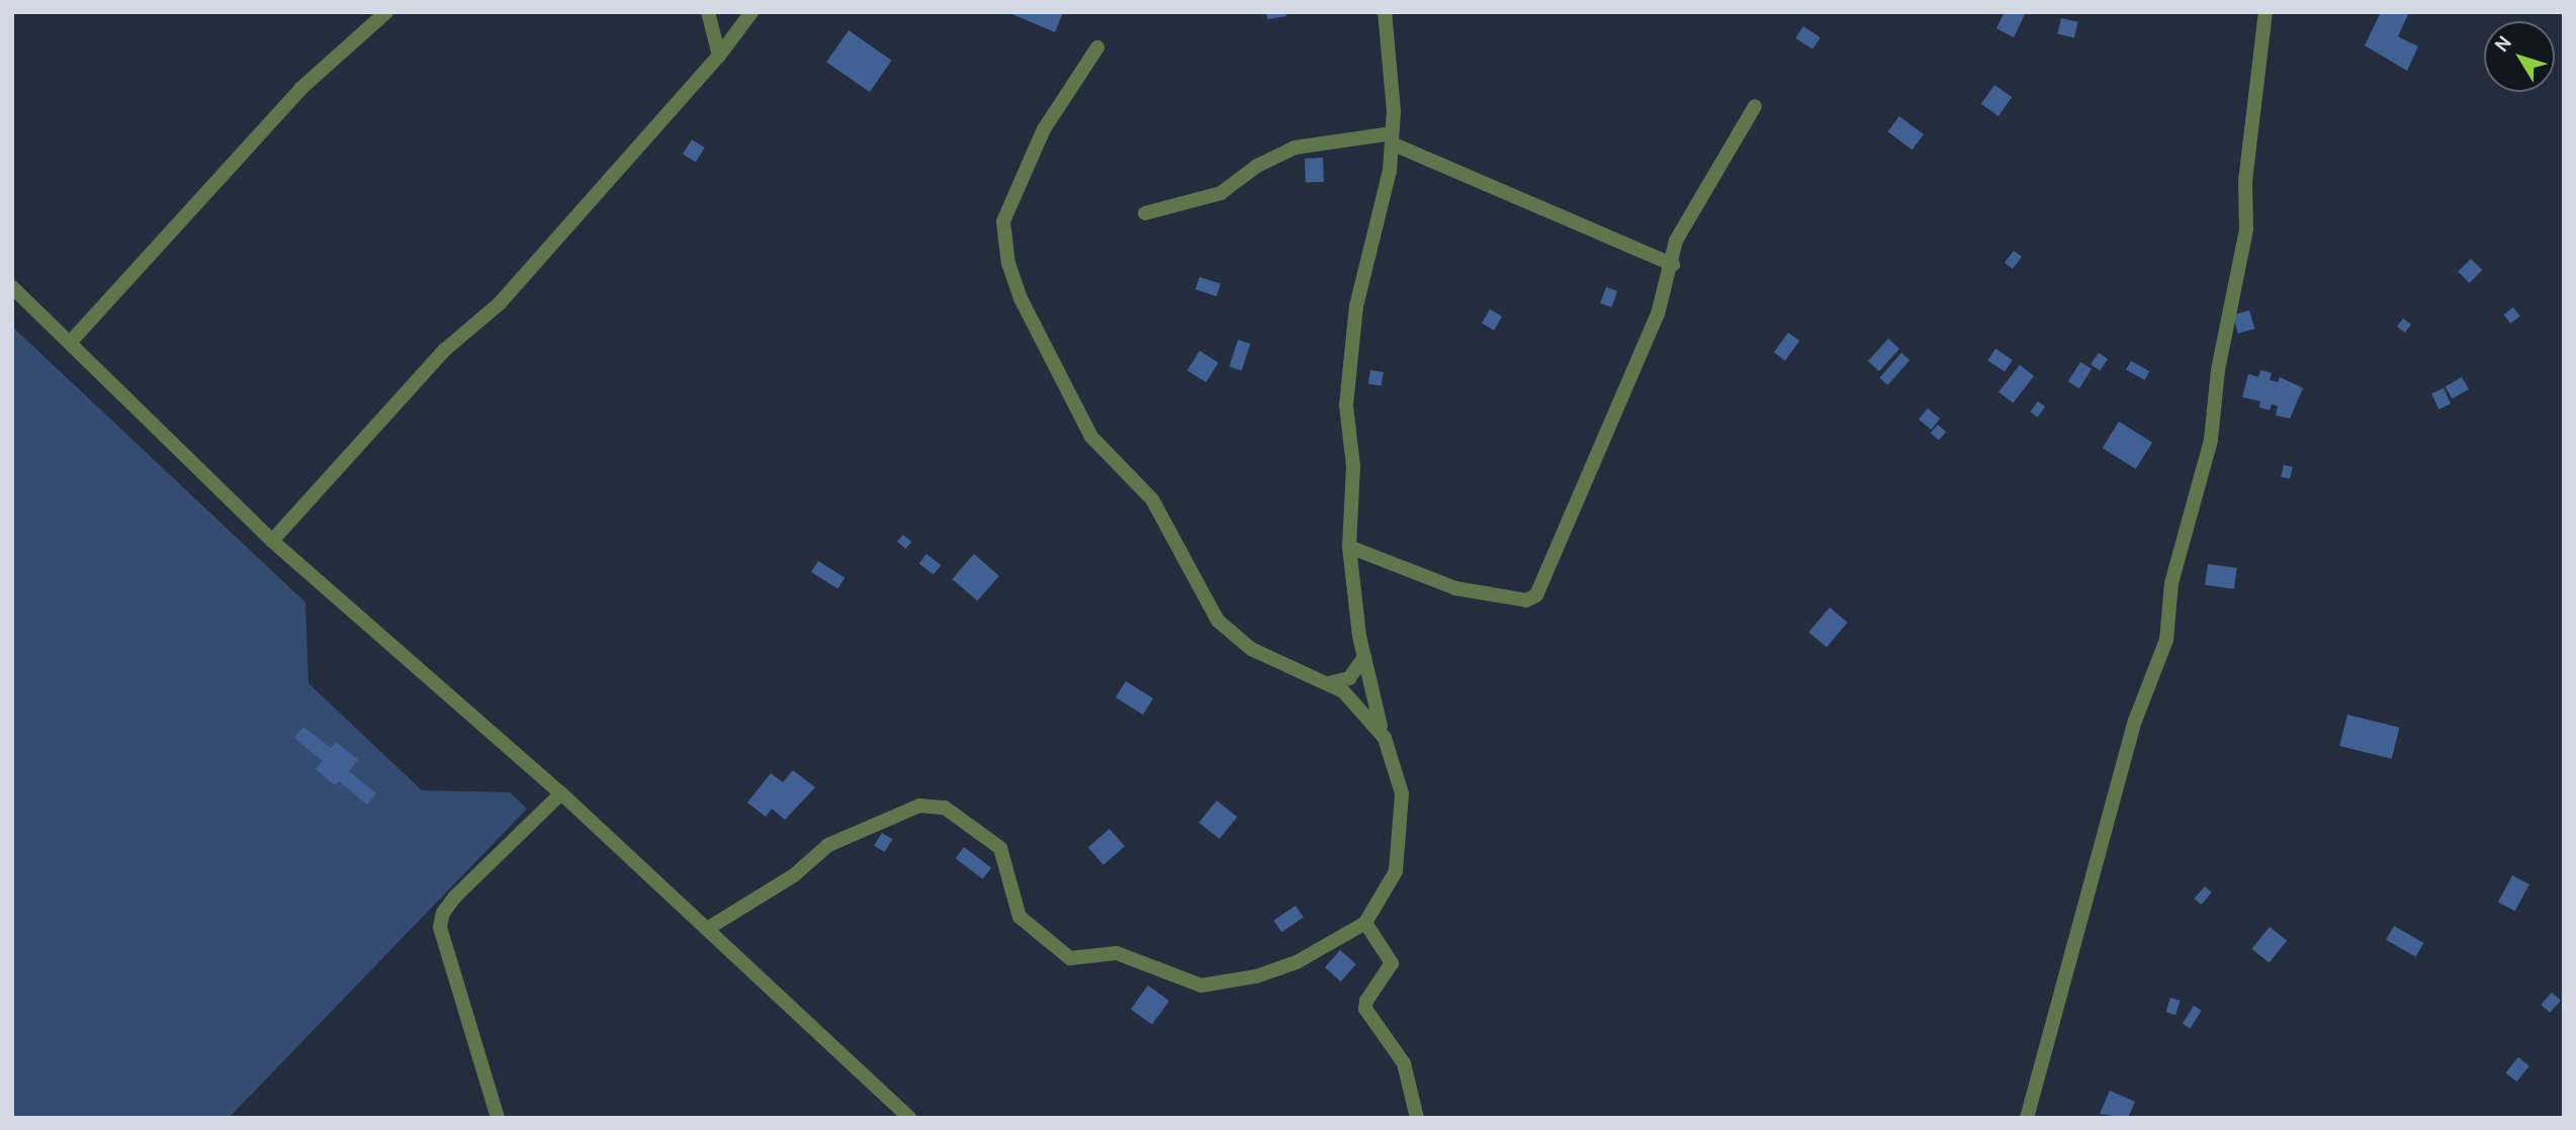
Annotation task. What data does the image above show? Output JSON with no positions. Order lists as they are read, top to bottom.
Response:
{
  "north": "top left"
}
